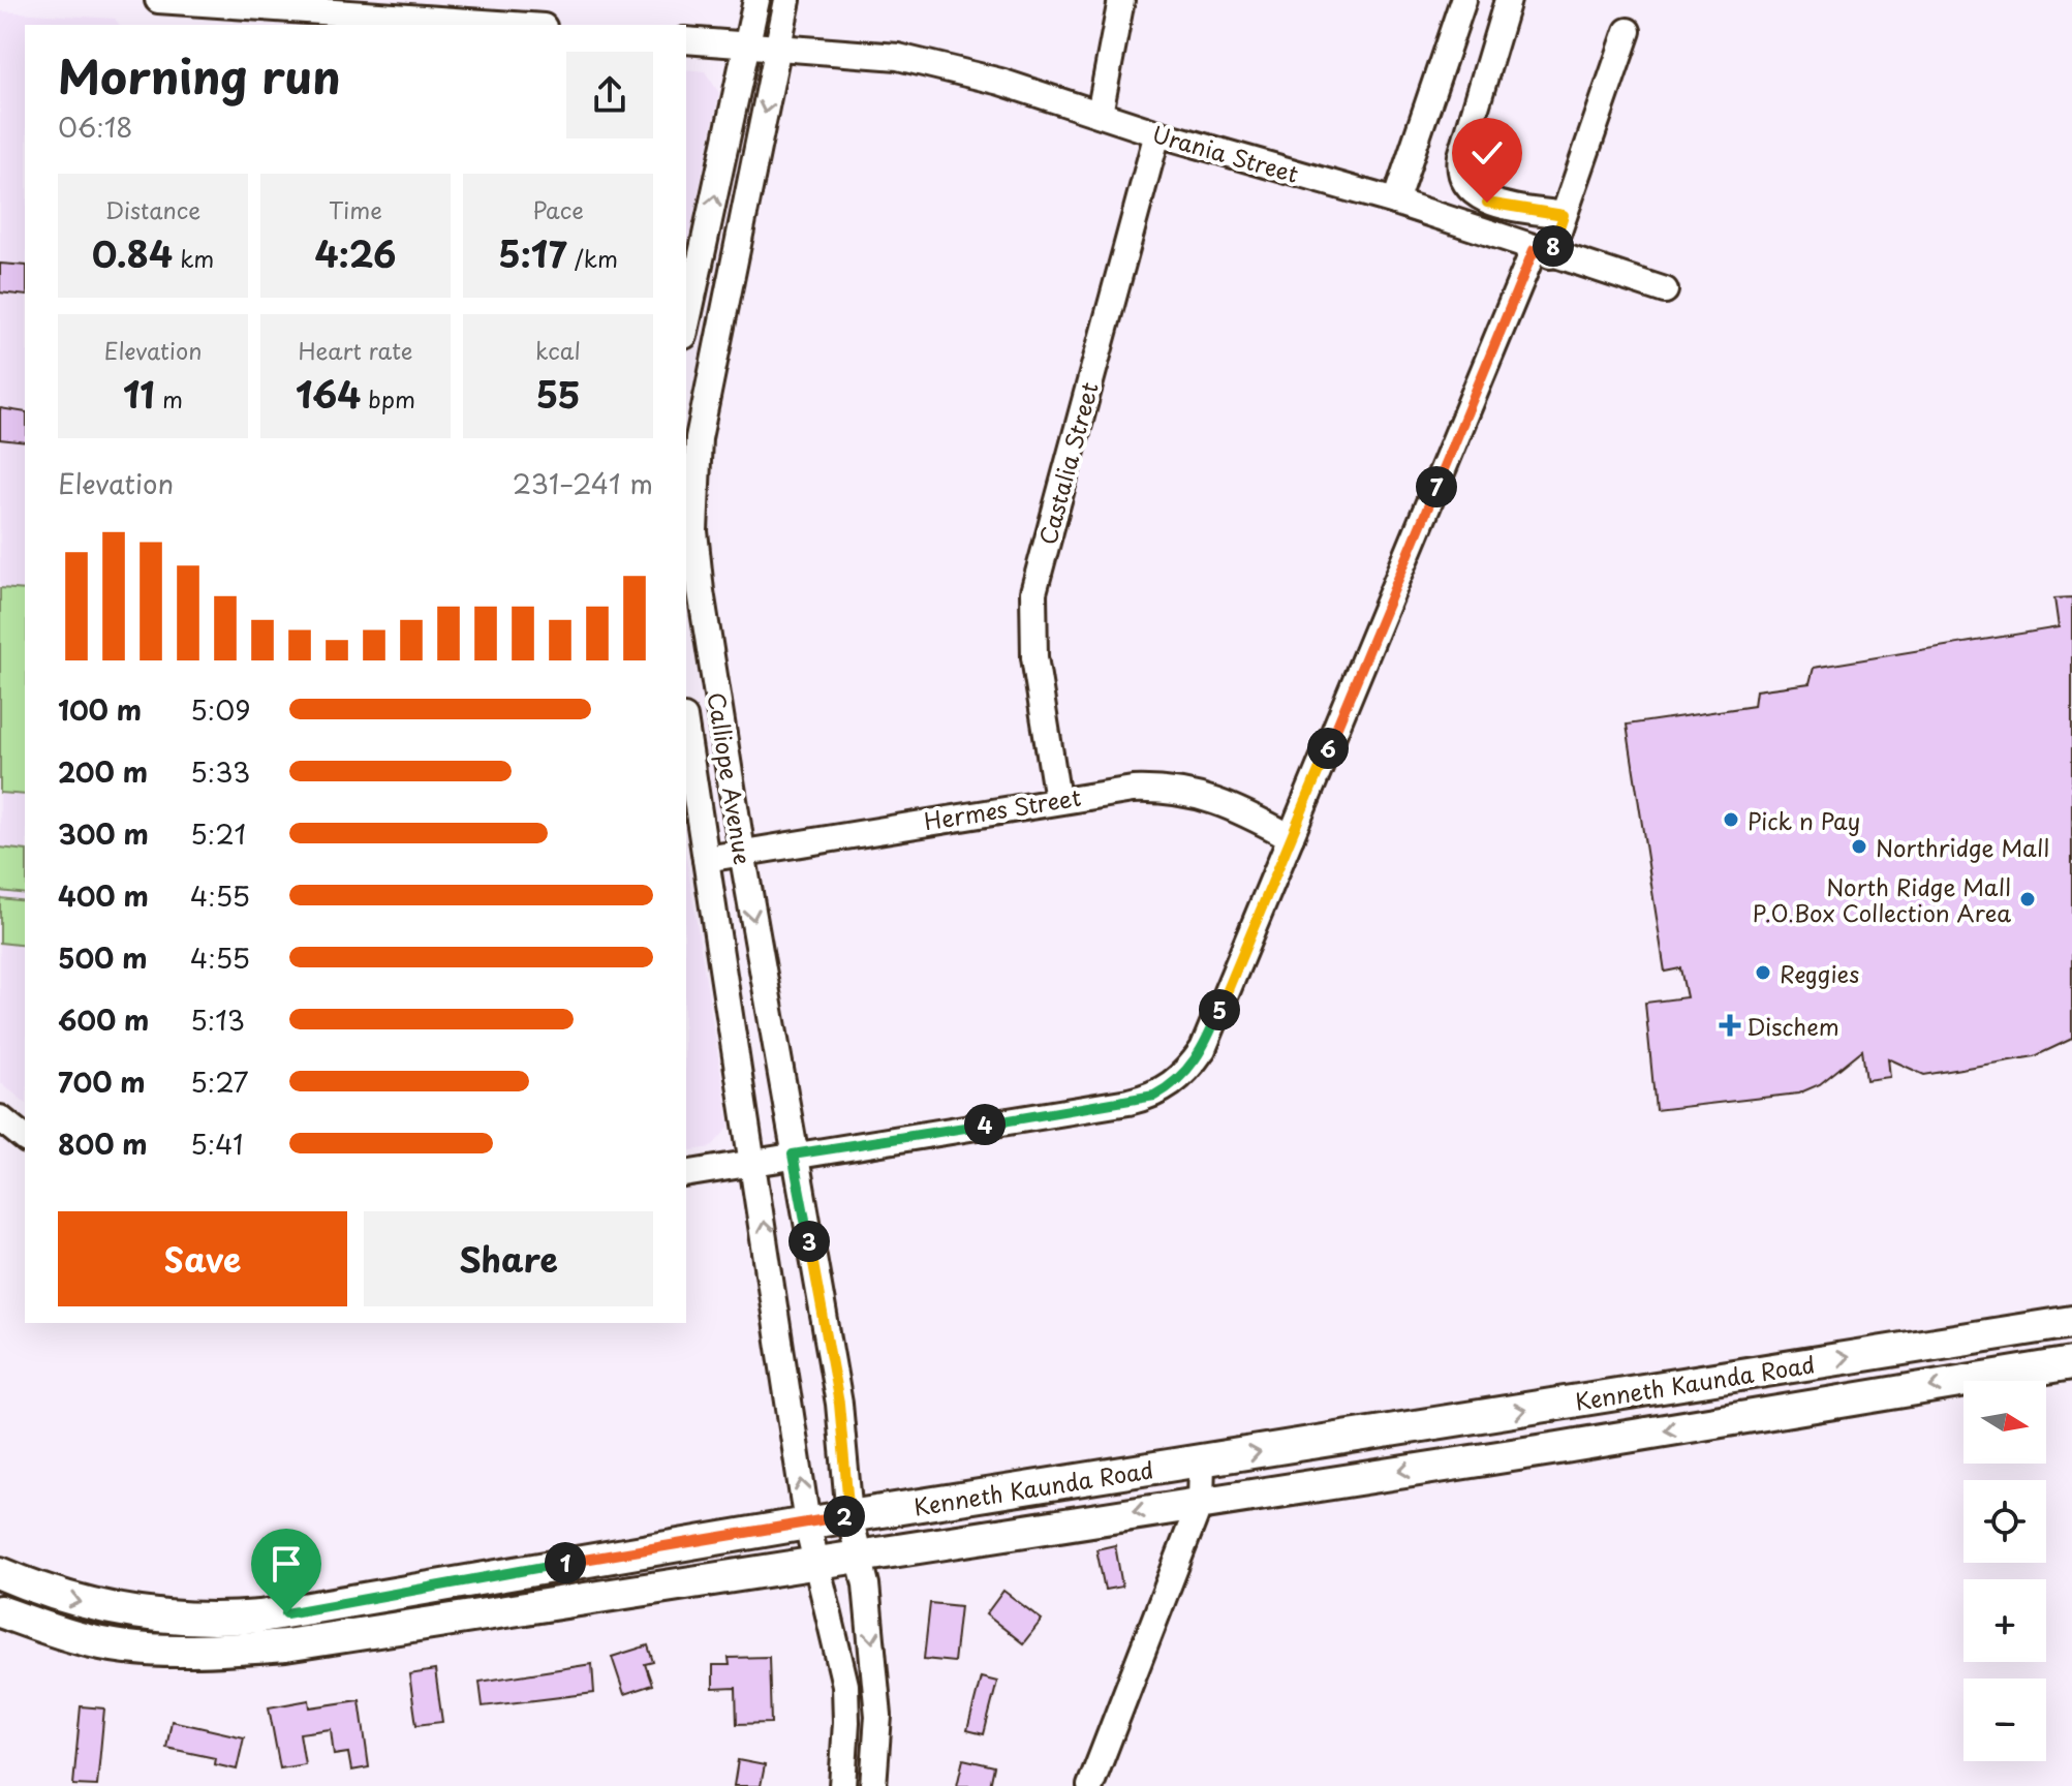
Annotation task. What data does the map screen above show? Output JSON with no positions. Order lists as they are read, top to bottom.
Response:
{
  "streets": {
    "main road": ["Kenneth Kaunda Road"],
    "street": [
      "Urania Street",
      "Castalia Street",
      "Calliope Avenue",
      "Hermes Street"
    ]
  },
  "crossings": [
    ["Urania Street", "Castalia Street"],
    ["Urania Street", "Calliope Avenue"],
    ["Castalia Street", "Hermes Street"],
    ["Calliope Avenue", "Hermes Street"],
    ["Calliope Avenue", "Kenneth Kaunda Road"]
  ],
  "places": {
    "other": [
      "Pick n Pay",
      "Northridge Mall",
      "North Ridge Mall P.O.Box Collection Area",
      "Reggies"
    ],
    "health": ["Dischem"]
  },
  "north": "right",
  "page": {
    "heading": ["Morning run", "06:18"],
    "stats": [
      ["Distance", "0.84 km"],
      ["Time", "4:26"],
      ["Pace", "5:17 /km"],
      ["Elevation", "11 m"],
      ["Heart rate", "164 bpm"],
      ["kcal", "55"]
    ],
    "pins": [
      "8",
      "7",
      "6",
      "5",
      "4",
      "3",
      "2",
      "1"
    ],
    "chart": ["Elevation", "231–241 m"],
    "list": [
      {
        "name": "100 m",
        "note": "5:09"
      },
      {
        "name": "200 m",
        "note": "5:33"
      },
      {
        "name": "300 m",
        "note": "5:21"
      },
      {
        "name": "400 m",
        "note": "4:55"
      },
      {
        "name": "500 m",
        "note": "4:55"
      },
      {
        "name": "600 m",
        "note": "5:13"
      },
      {
        "name": "700 m",
        "note": "5:27"
      },
      {
        "name": "800 m",
        "note": "5:41"
      }
    ],
    "buttons": ["Save", "Share"],
    "map_buttons": ["+", "−"]
  }
}
